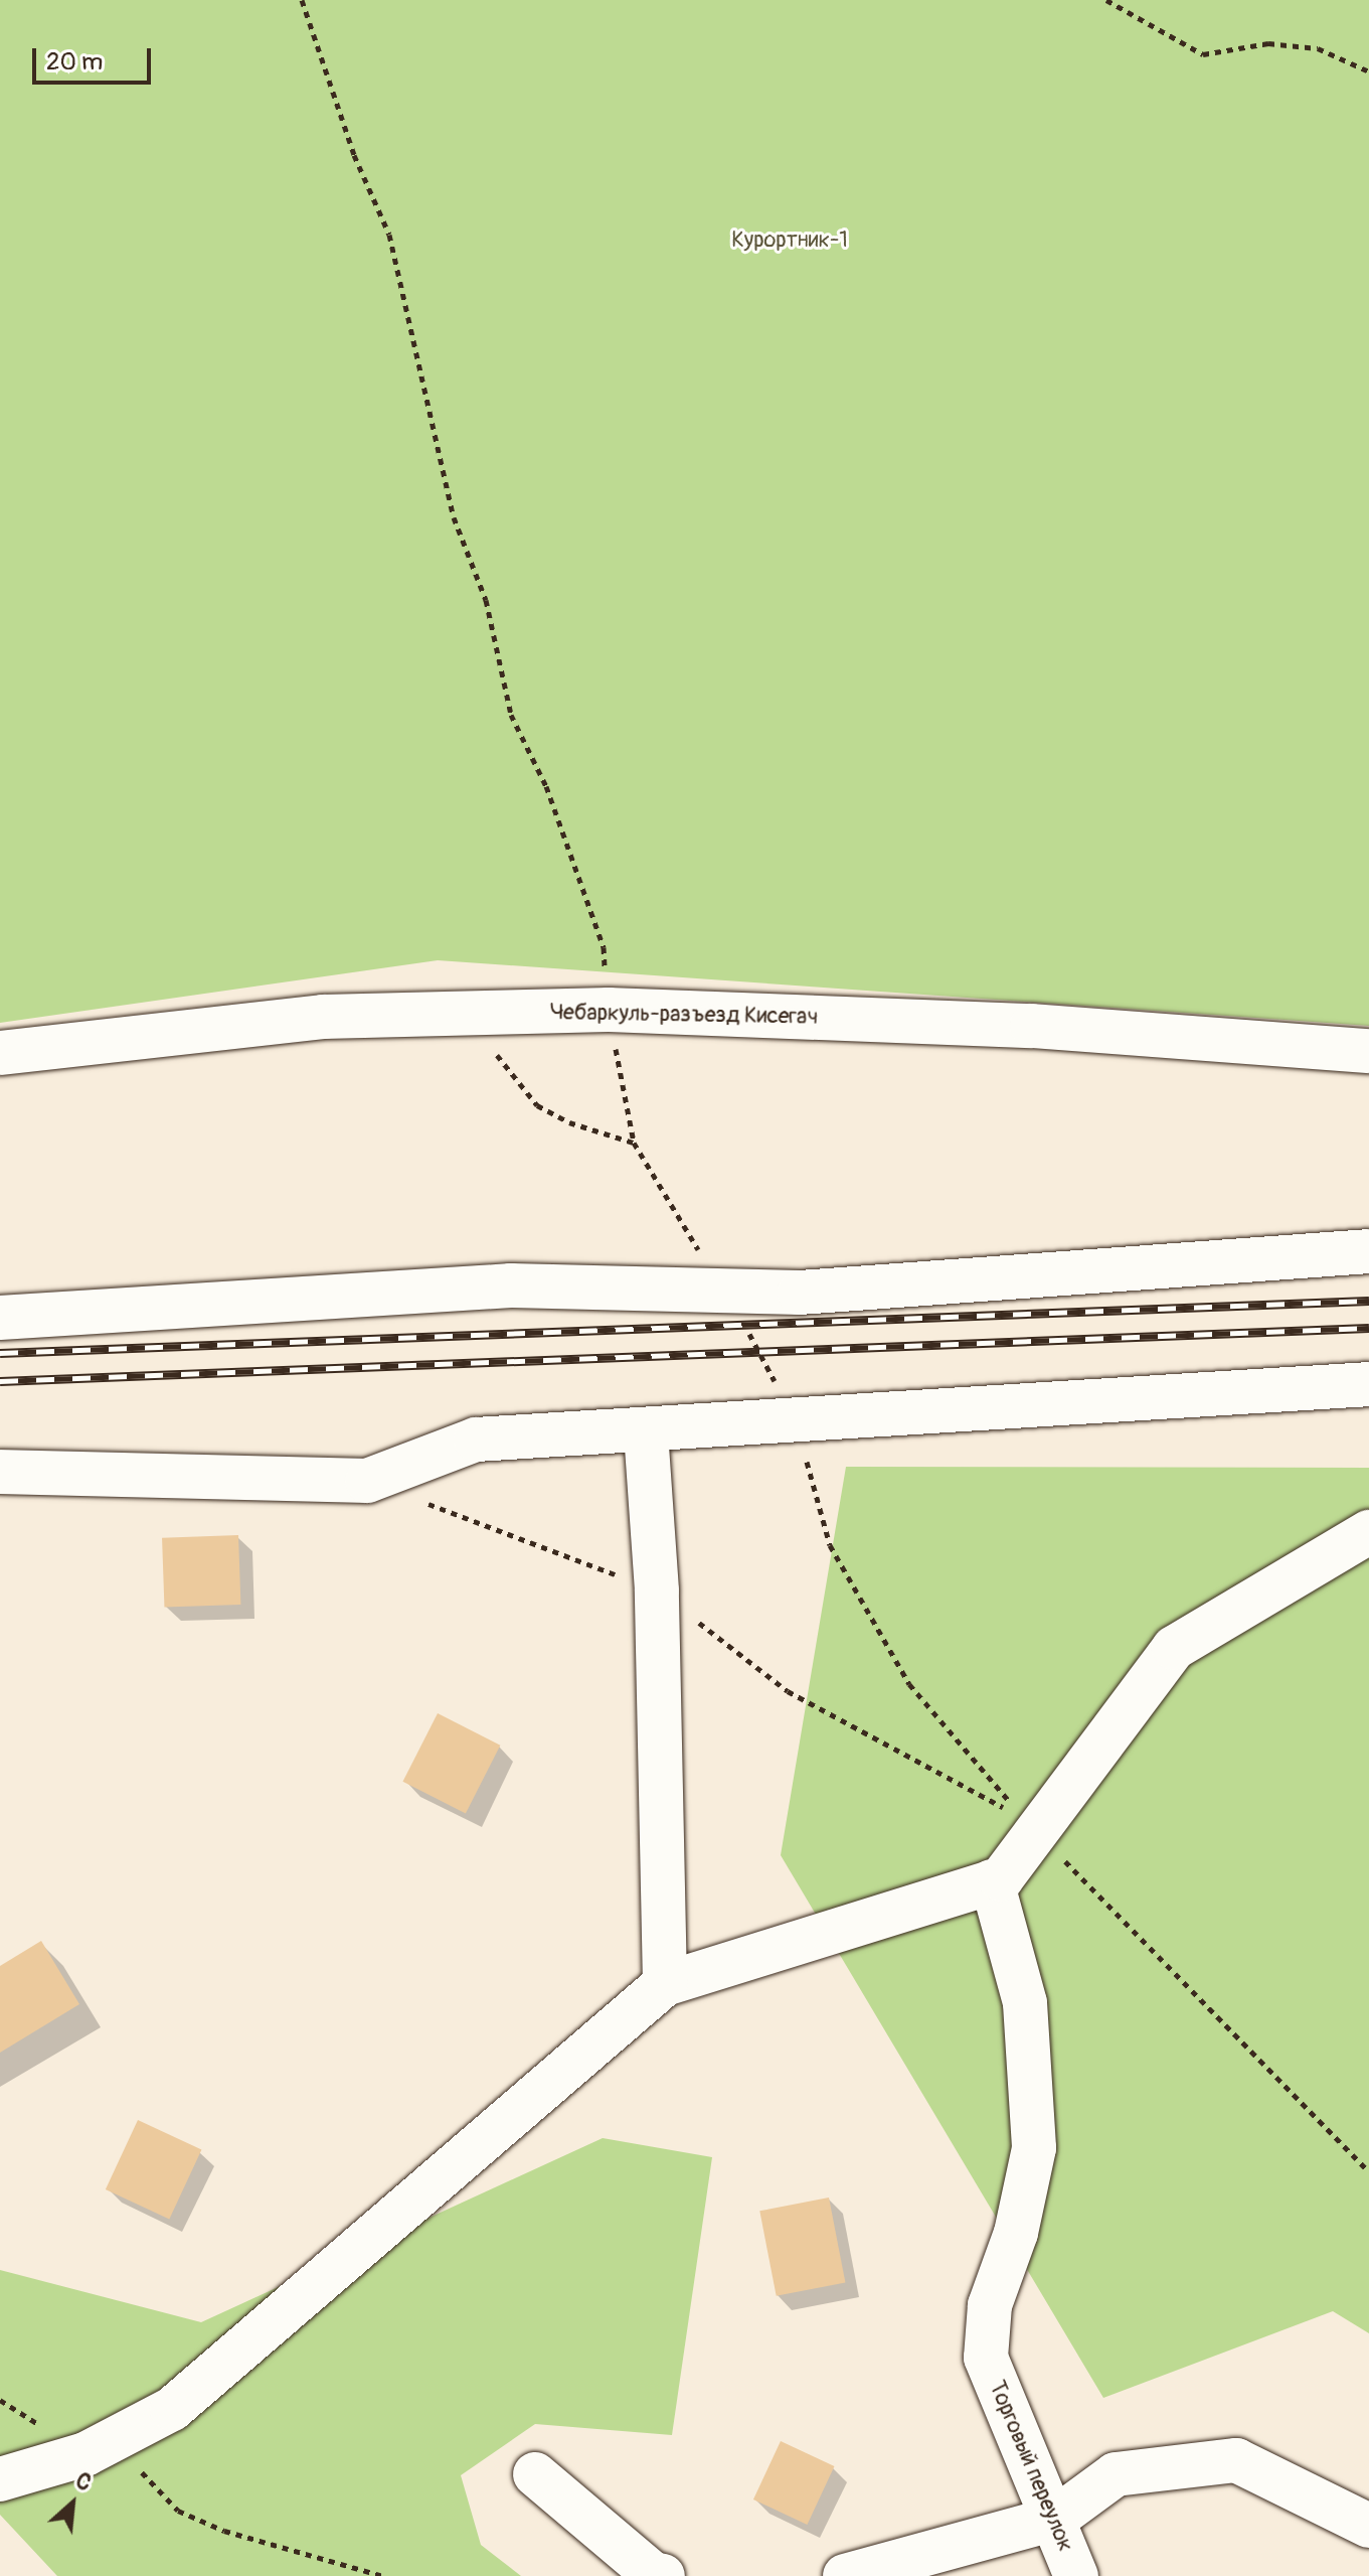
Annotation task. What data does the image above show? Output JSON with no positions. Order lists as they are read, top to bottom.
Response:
{
  "streets": {
    "street": ["Чебаркуль-разъезд Кисегач", "Торговый переулок"]
  },
  "parks": ["Курортник-1"],
  "scale_bar": "20 m",
  "north": "top right"
}
